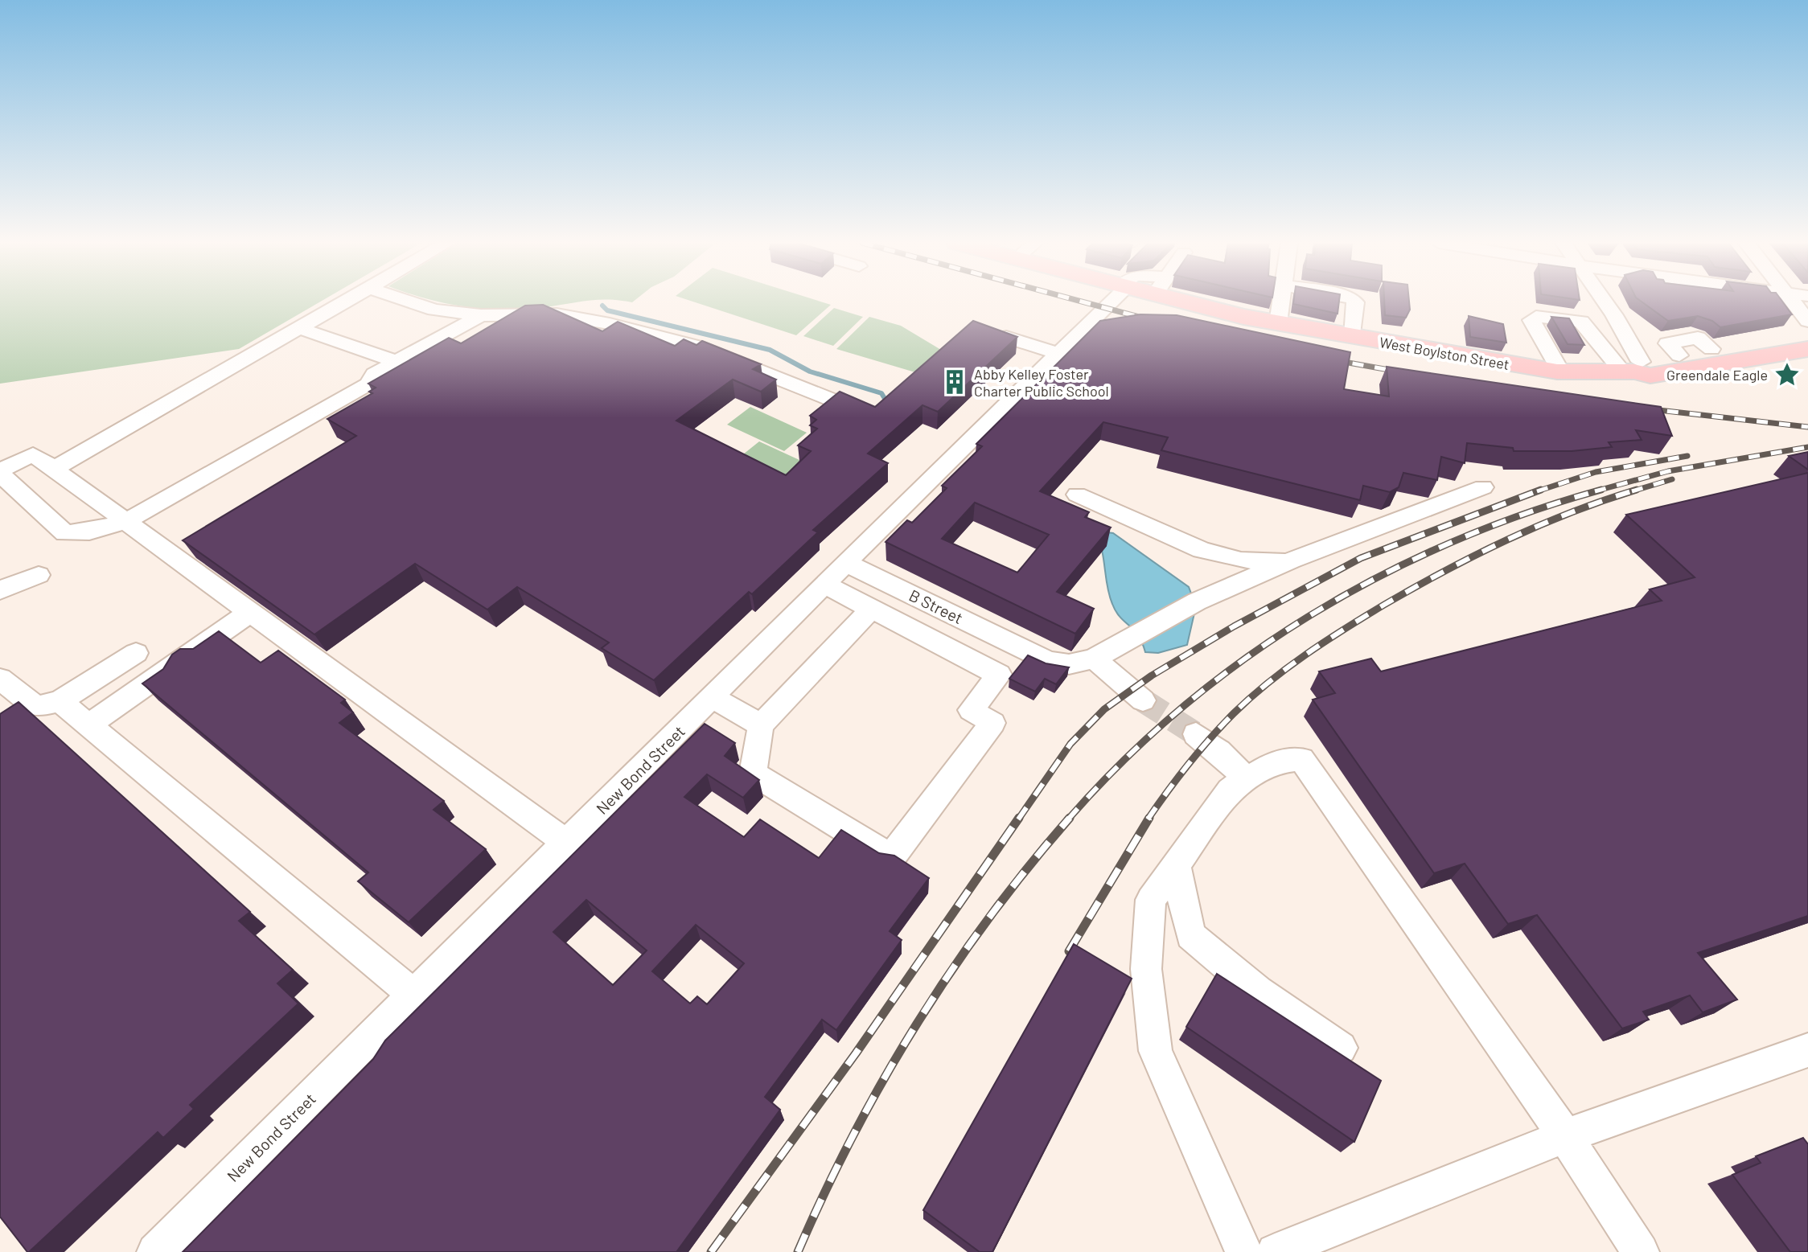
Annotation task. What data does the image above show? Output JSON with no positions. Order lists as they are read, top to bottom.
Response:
{
  "streets": {
    "main road": ["West Boylston Street"],
    "street": ["B Street", "New Bond Street"]
  },
  "crossings": [
    ["B Street", "New Bond Street"]
  ],
  "places": {
    "place": ["Greendale Eagle"],
    "building": ["Abby Kelley Foster Charter Public School"]
  }
}
